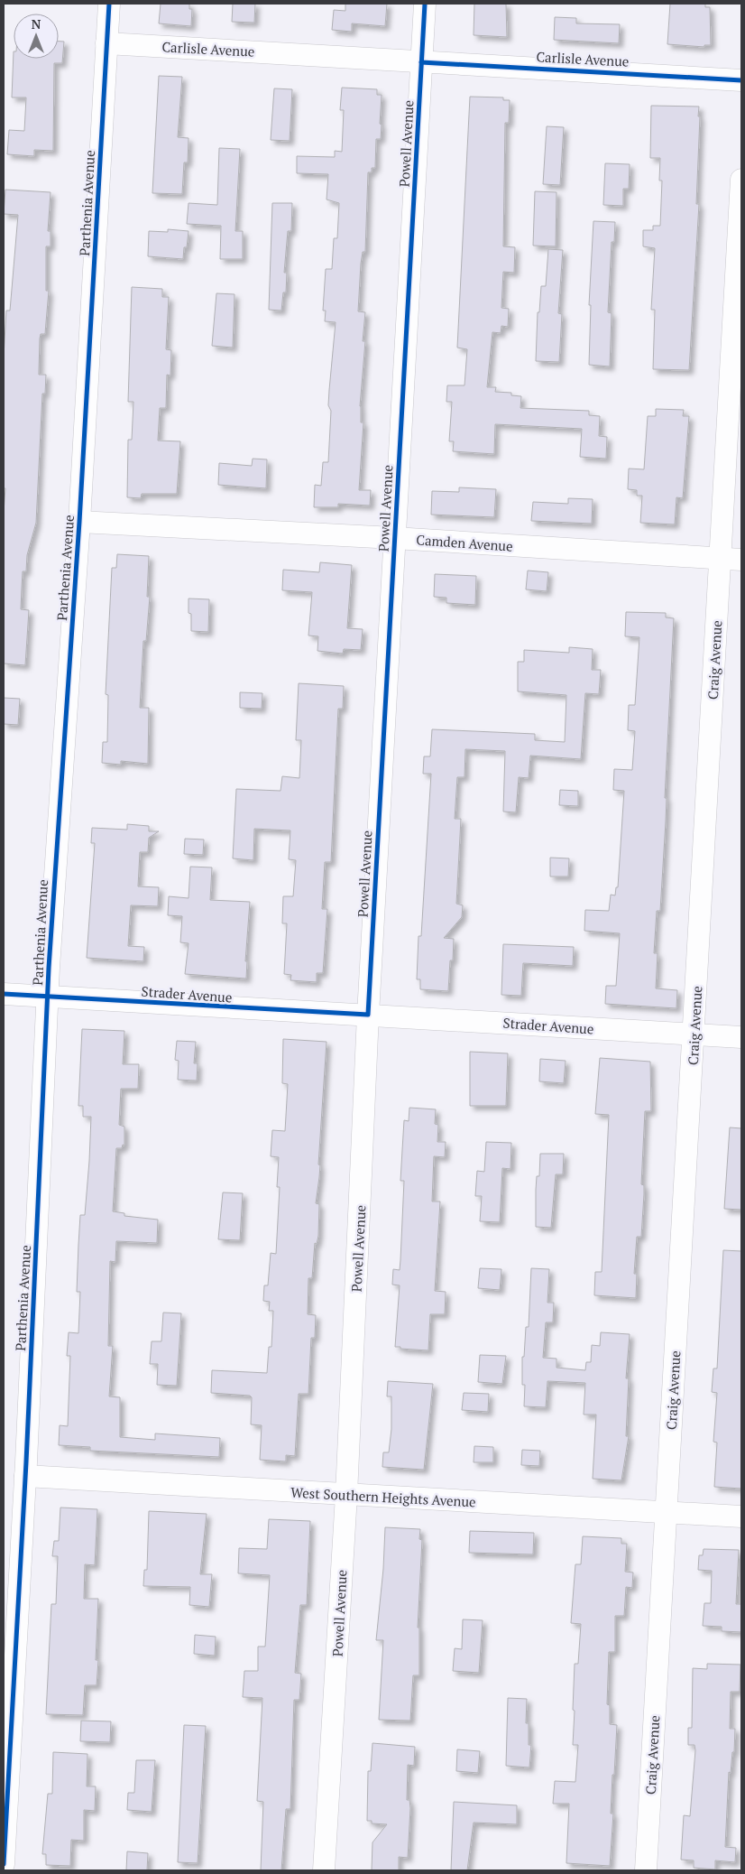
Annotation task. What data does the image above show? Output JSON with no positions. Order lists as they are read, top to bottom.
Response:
{
  "streets": {
    "street": [
      "Carlisle Avenue",
      "Powell Avenue",
      "Parthenia Avenue",
      "Camden Avenue",
      "Craig Avenue",
      "Strader Avenue",
      "West Southern Heights Avenue"
    ]
  },
  "crossings": [
    ["Carlisle Avenue", "Powell Avenue"],
    ["Carlisle Avenue", "Parthenia Avenue"],
    ["Powell Avenue", "Camden Avenue"],
    ["Powell Avenue", "Strader Avenue"],
    ["Powell Avenue", "West Southern Heights Avenue"],
    ["Parthenia Avenue", "Camden Avenue"],
    ["Parthenia Avenue", "Strader Avenue"],
    ["Parthenia Avenue", "West Southern Heights Avenue"],
    ["Camden Avenue", "Craig Avenue"],
    ["Craig Avenue", "Strader Avenue"],
    ["Craig Avenue", "West Southern Heights Avenue"]
  ],
  "north": "top"
}
